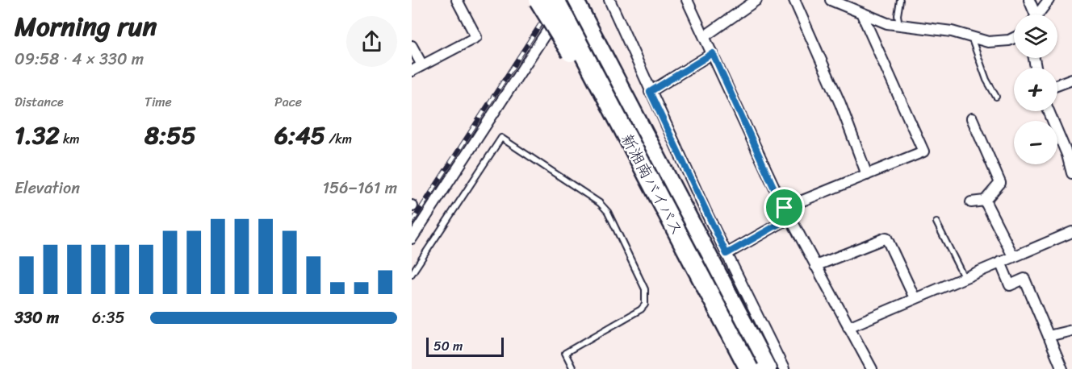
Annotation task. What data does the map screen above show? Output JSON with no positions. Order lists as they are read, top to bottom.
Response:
{
  "streets": {
    "highway": ["新湘南バイパス"]
  },
  "scale_bar": "50 m",
  "page": {
    "heading": ["Morning run", "09:58 · 4 × 330 m"],
    "map_buttons": ["+", "−"],
    "stats": [
      ["Distance", "1.32 km"],
      ["Time", "8:55"],
      ["Pace", "6:45 /km"]
    ],
    "chart": ["Elevation", "156–161 m"],
    "list": [
      {
        "name": "330 m",
        "note": "6:35"
      }
    ],
    "scale": "50 m"
  }
}
